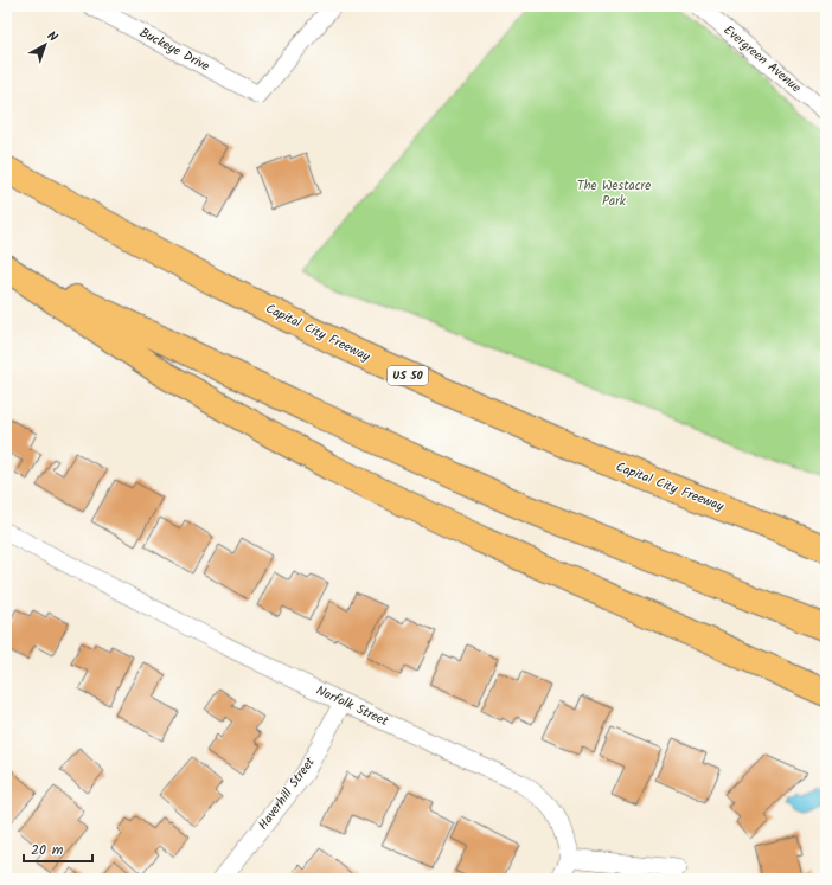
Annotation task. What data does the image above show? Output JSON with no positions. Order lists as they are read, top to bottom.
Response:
{
  "streets": {
    "highway": ["Capital City Freeway", "US 50"],
    "street": [
      "Buckeye Drive",
      "Evergreen Avenue",
      "Norfolk Street",
      "Haverhill Street"
    ]
  },
  "crossings": [
    ["Norfolk Street", "Haverhill Street"]
  ],
  "parks": ["The Westacre Park"],
  "scale_bar": "20 m",
  "north": "top right"
}
